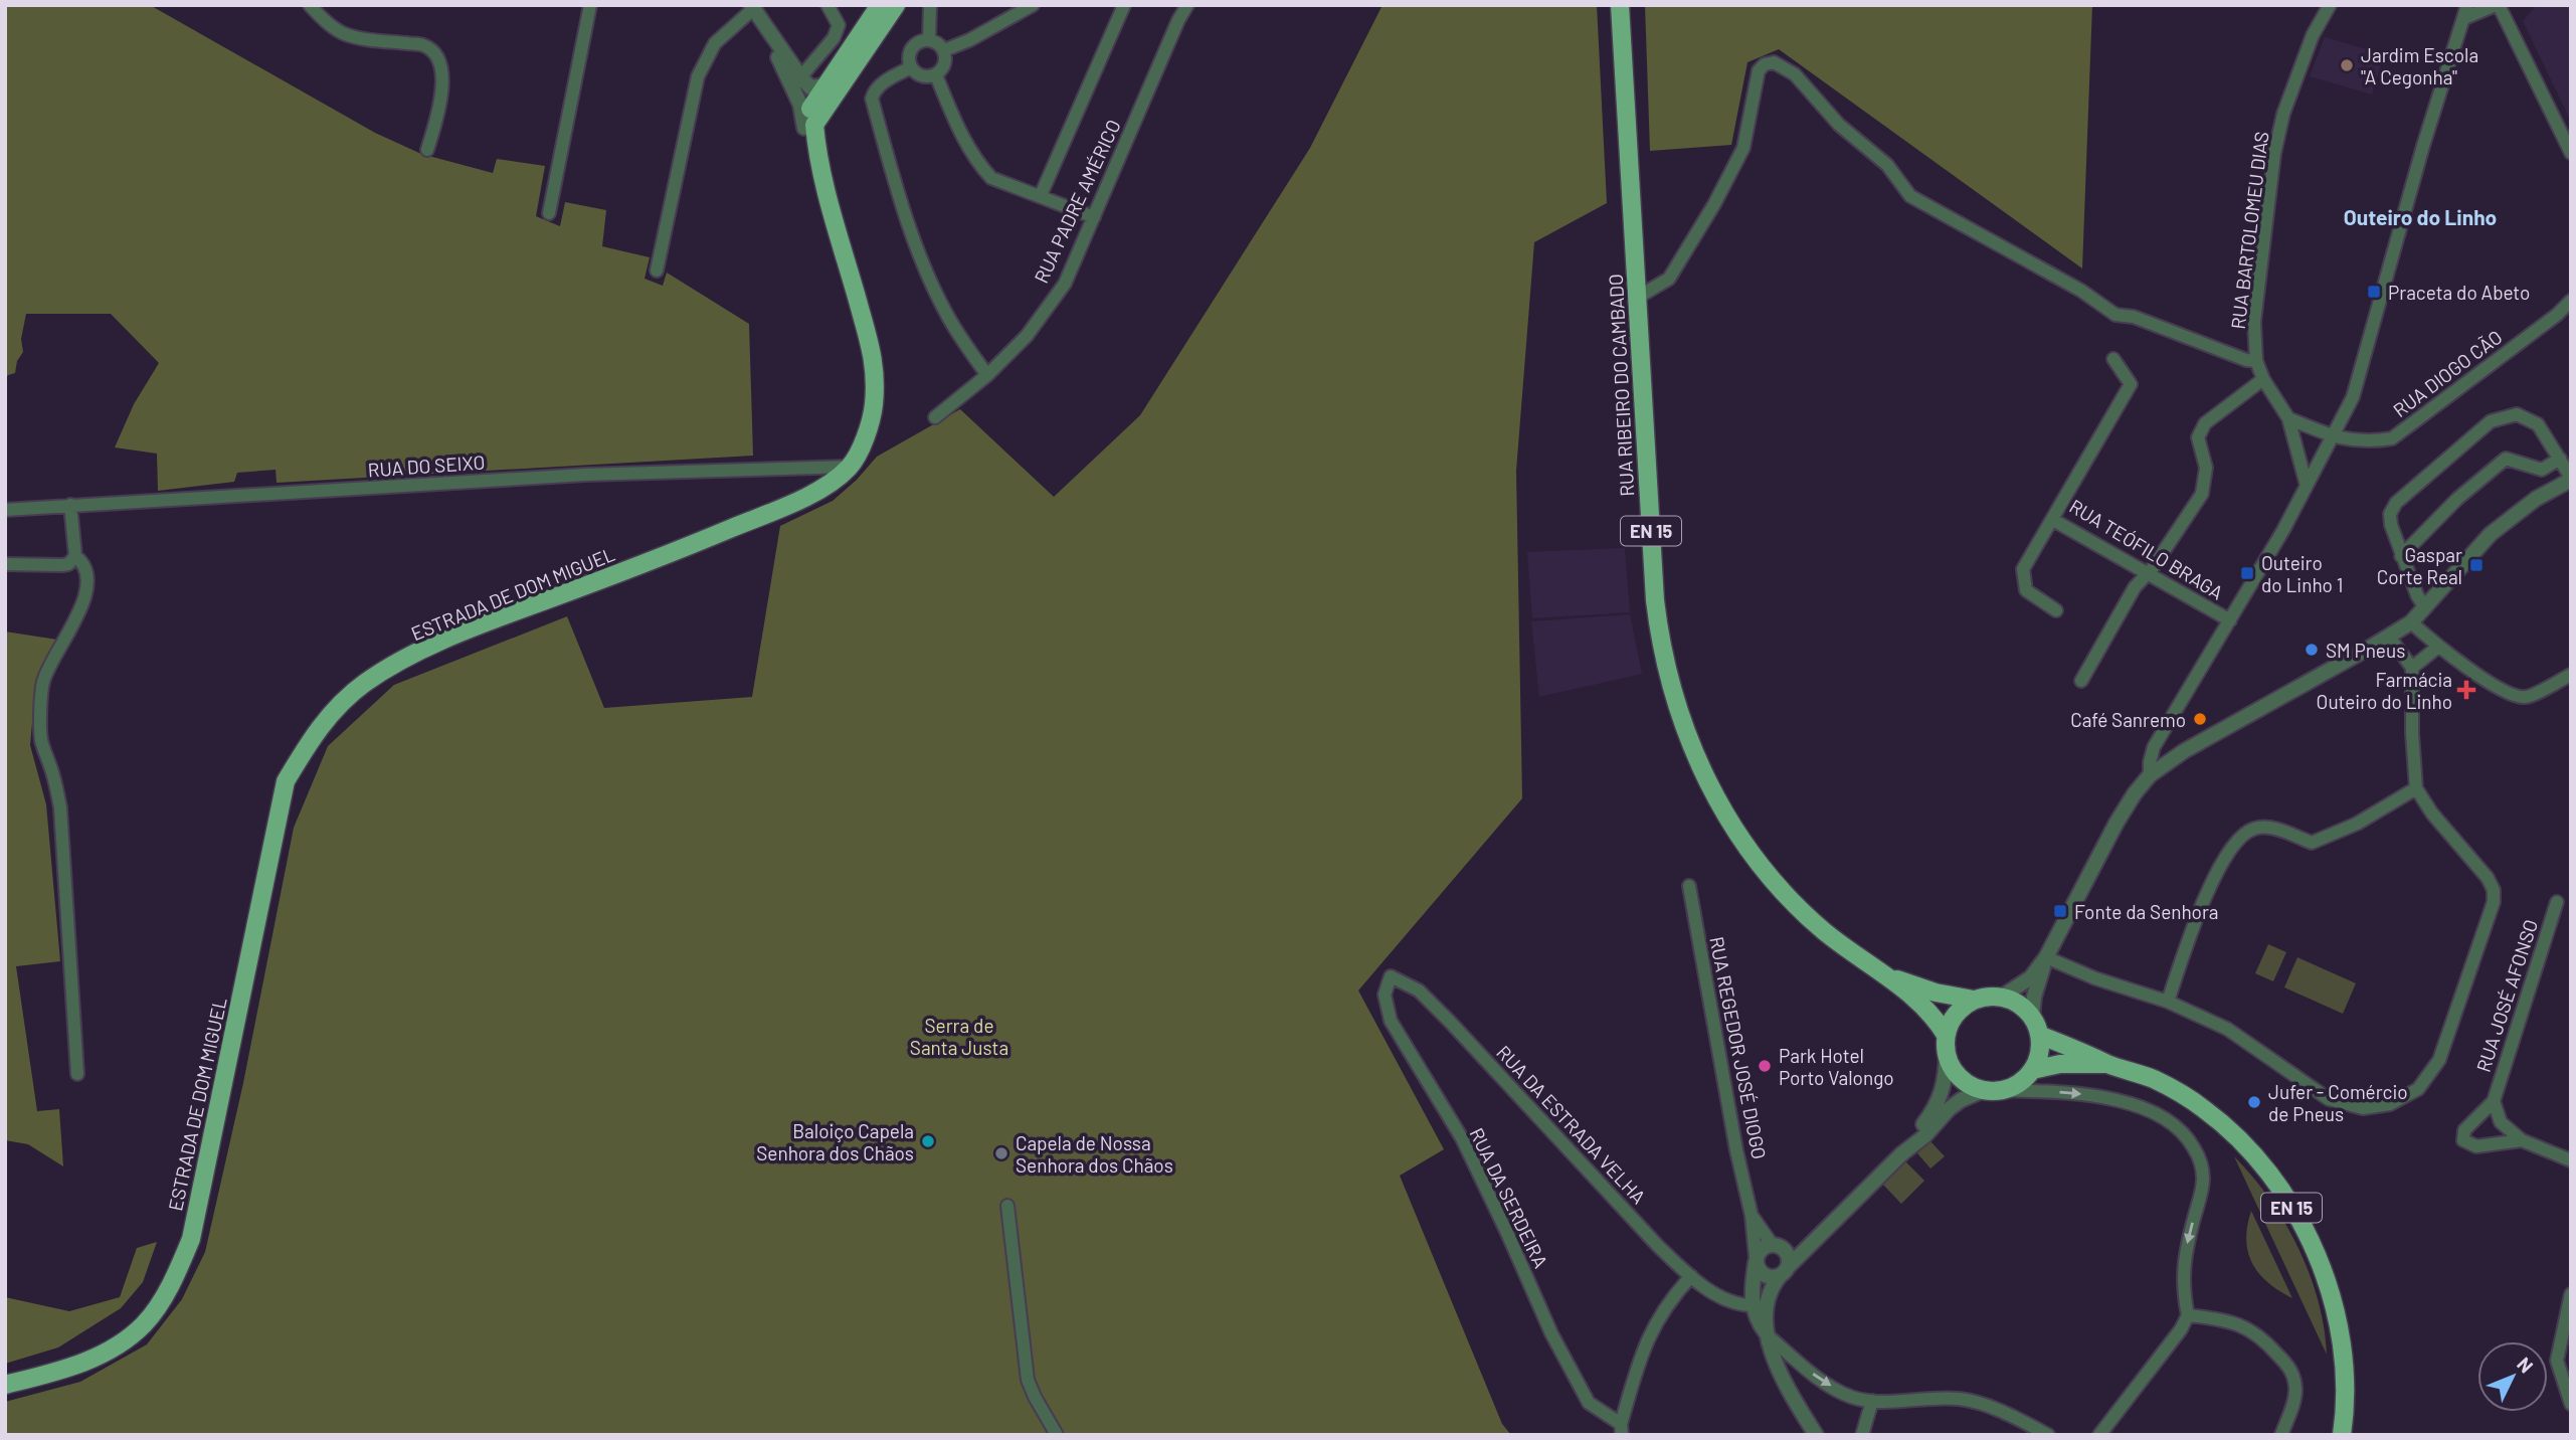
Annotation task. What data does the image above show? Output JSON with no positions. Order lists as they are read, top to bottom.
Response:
{
  "streets": {
    "main road": ["RUA RIBEIRO DO CAMBADO", "EN 15", "ESTRADA DE DOM MIGUEL"],
    "street": [
      "RUA PADRE AMÉRICO",
      "RUA BARTOLOMEU DIAS",
      "RUA DIOGO CÃO",
      "RUA DO SEIXO",
      "RUA TEÓFILO BRAGA",
      "RUA JOSÉ AFONSO",
      "RUA REGEDOR JOSÉ DIOGO",
      "RUA DA ESTRADA VELHA",
      "RUA DA SERDEIRA"
    ]
  },
  "crossings": [
    ["RUA BARTOLOMEU DIAS", "RUA DIOGO CÃO"],
    ["RUA RIBEIRO DO CAMBADO", "EN 15"],
    ["RUA DO SEIXO", "ESTRADA DE DOM MIGUEL"],
    ["RUA DA ESTRADA VELHA", "RUA DA SERDEIRA"]
  ],
  "districts": ["Outeiro do Linho"],
  "parks": ["Serra de Santa Justa"],
  "places": {
    "other": [
      "Jardim Escola \"A Cegonha\"",
      "SM Pneus",
      "Café Sanremo",
      "Park Hotel Porto Valongo",
      "Jufer - Comércio de Pneus",
      "Baloiço Capela Senhora dos Chãos",
      "Capela de Nossa Senhora dos Chãos"
    ],
    "transit": [
      "Praceta do Abeto",
      "Gaspar Corte Real",
      "Outeiro do Linho 1",
      "Fonte da Senhora"
    ],
    "health": ["Farmácia Outeiro do Linho"]
  },
  "north": "top right"
}
